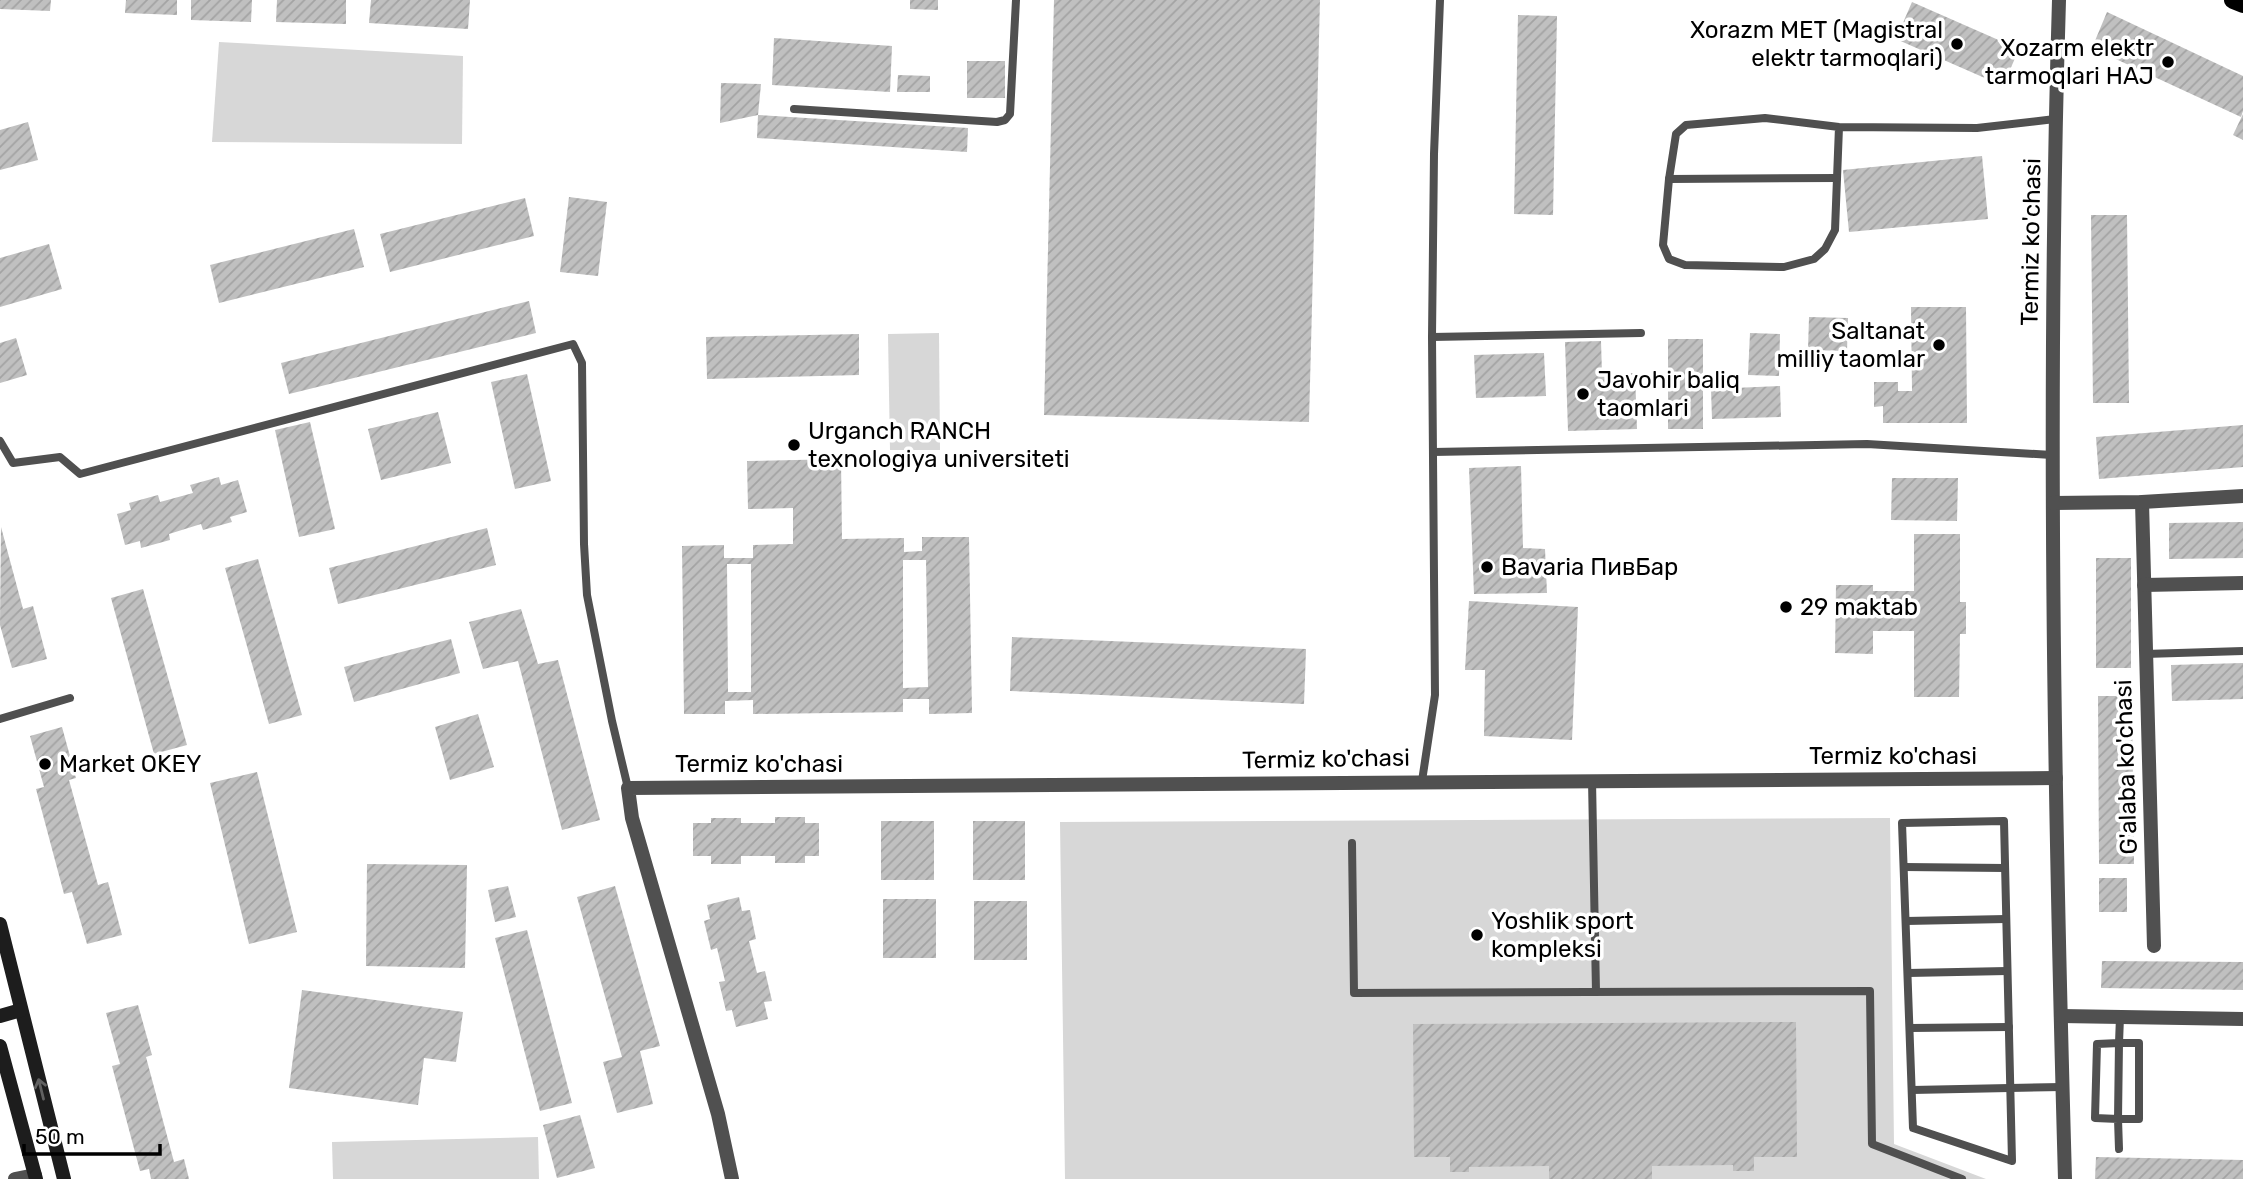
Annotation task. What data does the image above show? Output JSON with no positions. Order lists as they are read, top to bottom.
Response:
{
  "streets": {
    "street": ["Termiz ko'chasi", "G'alaba ko'chasi"]
  },
  "places": [
    "Xorazm MET (Magistral elektr tarmoqlari)",
    "Xozarm elektr tarmoqlari HAJ",
    "Saltanat milliy taomlar",
    "Javohir baliq taomlari",
    "Urganch RANCH texnologiya universiteti",
    "Bavaria ПивБар",
    "29 maktab",
    "Market OKEY",
    "Yoshlik sport kompleksi"
  ],
  "scale_bar": "50 m"
}
